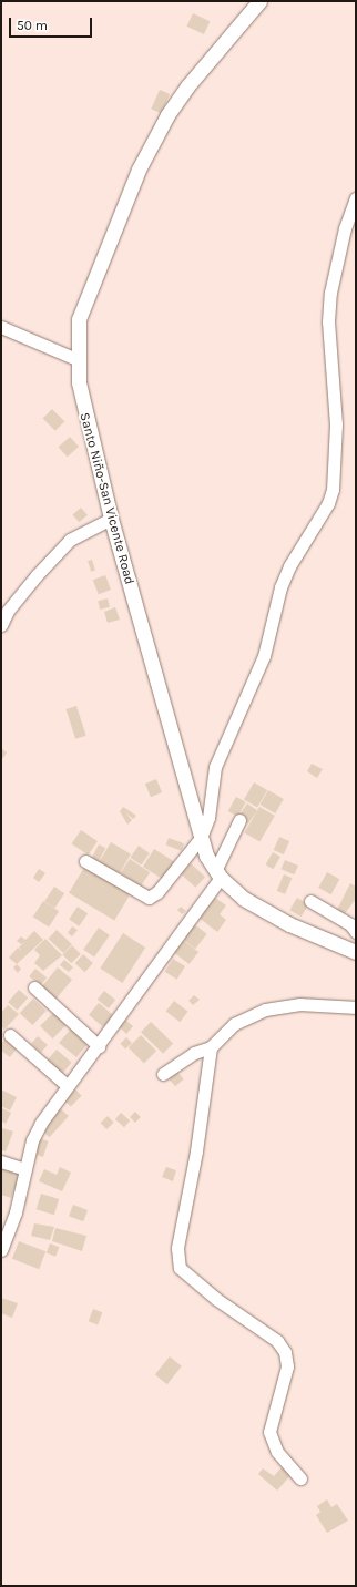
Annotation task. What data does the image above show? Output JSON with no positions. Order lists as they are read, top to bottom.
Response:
{
  "streets": {
    "main road": ["Santo Niño-San Vicente Road"]
  },
  "scale_bar": "50 m"
}
